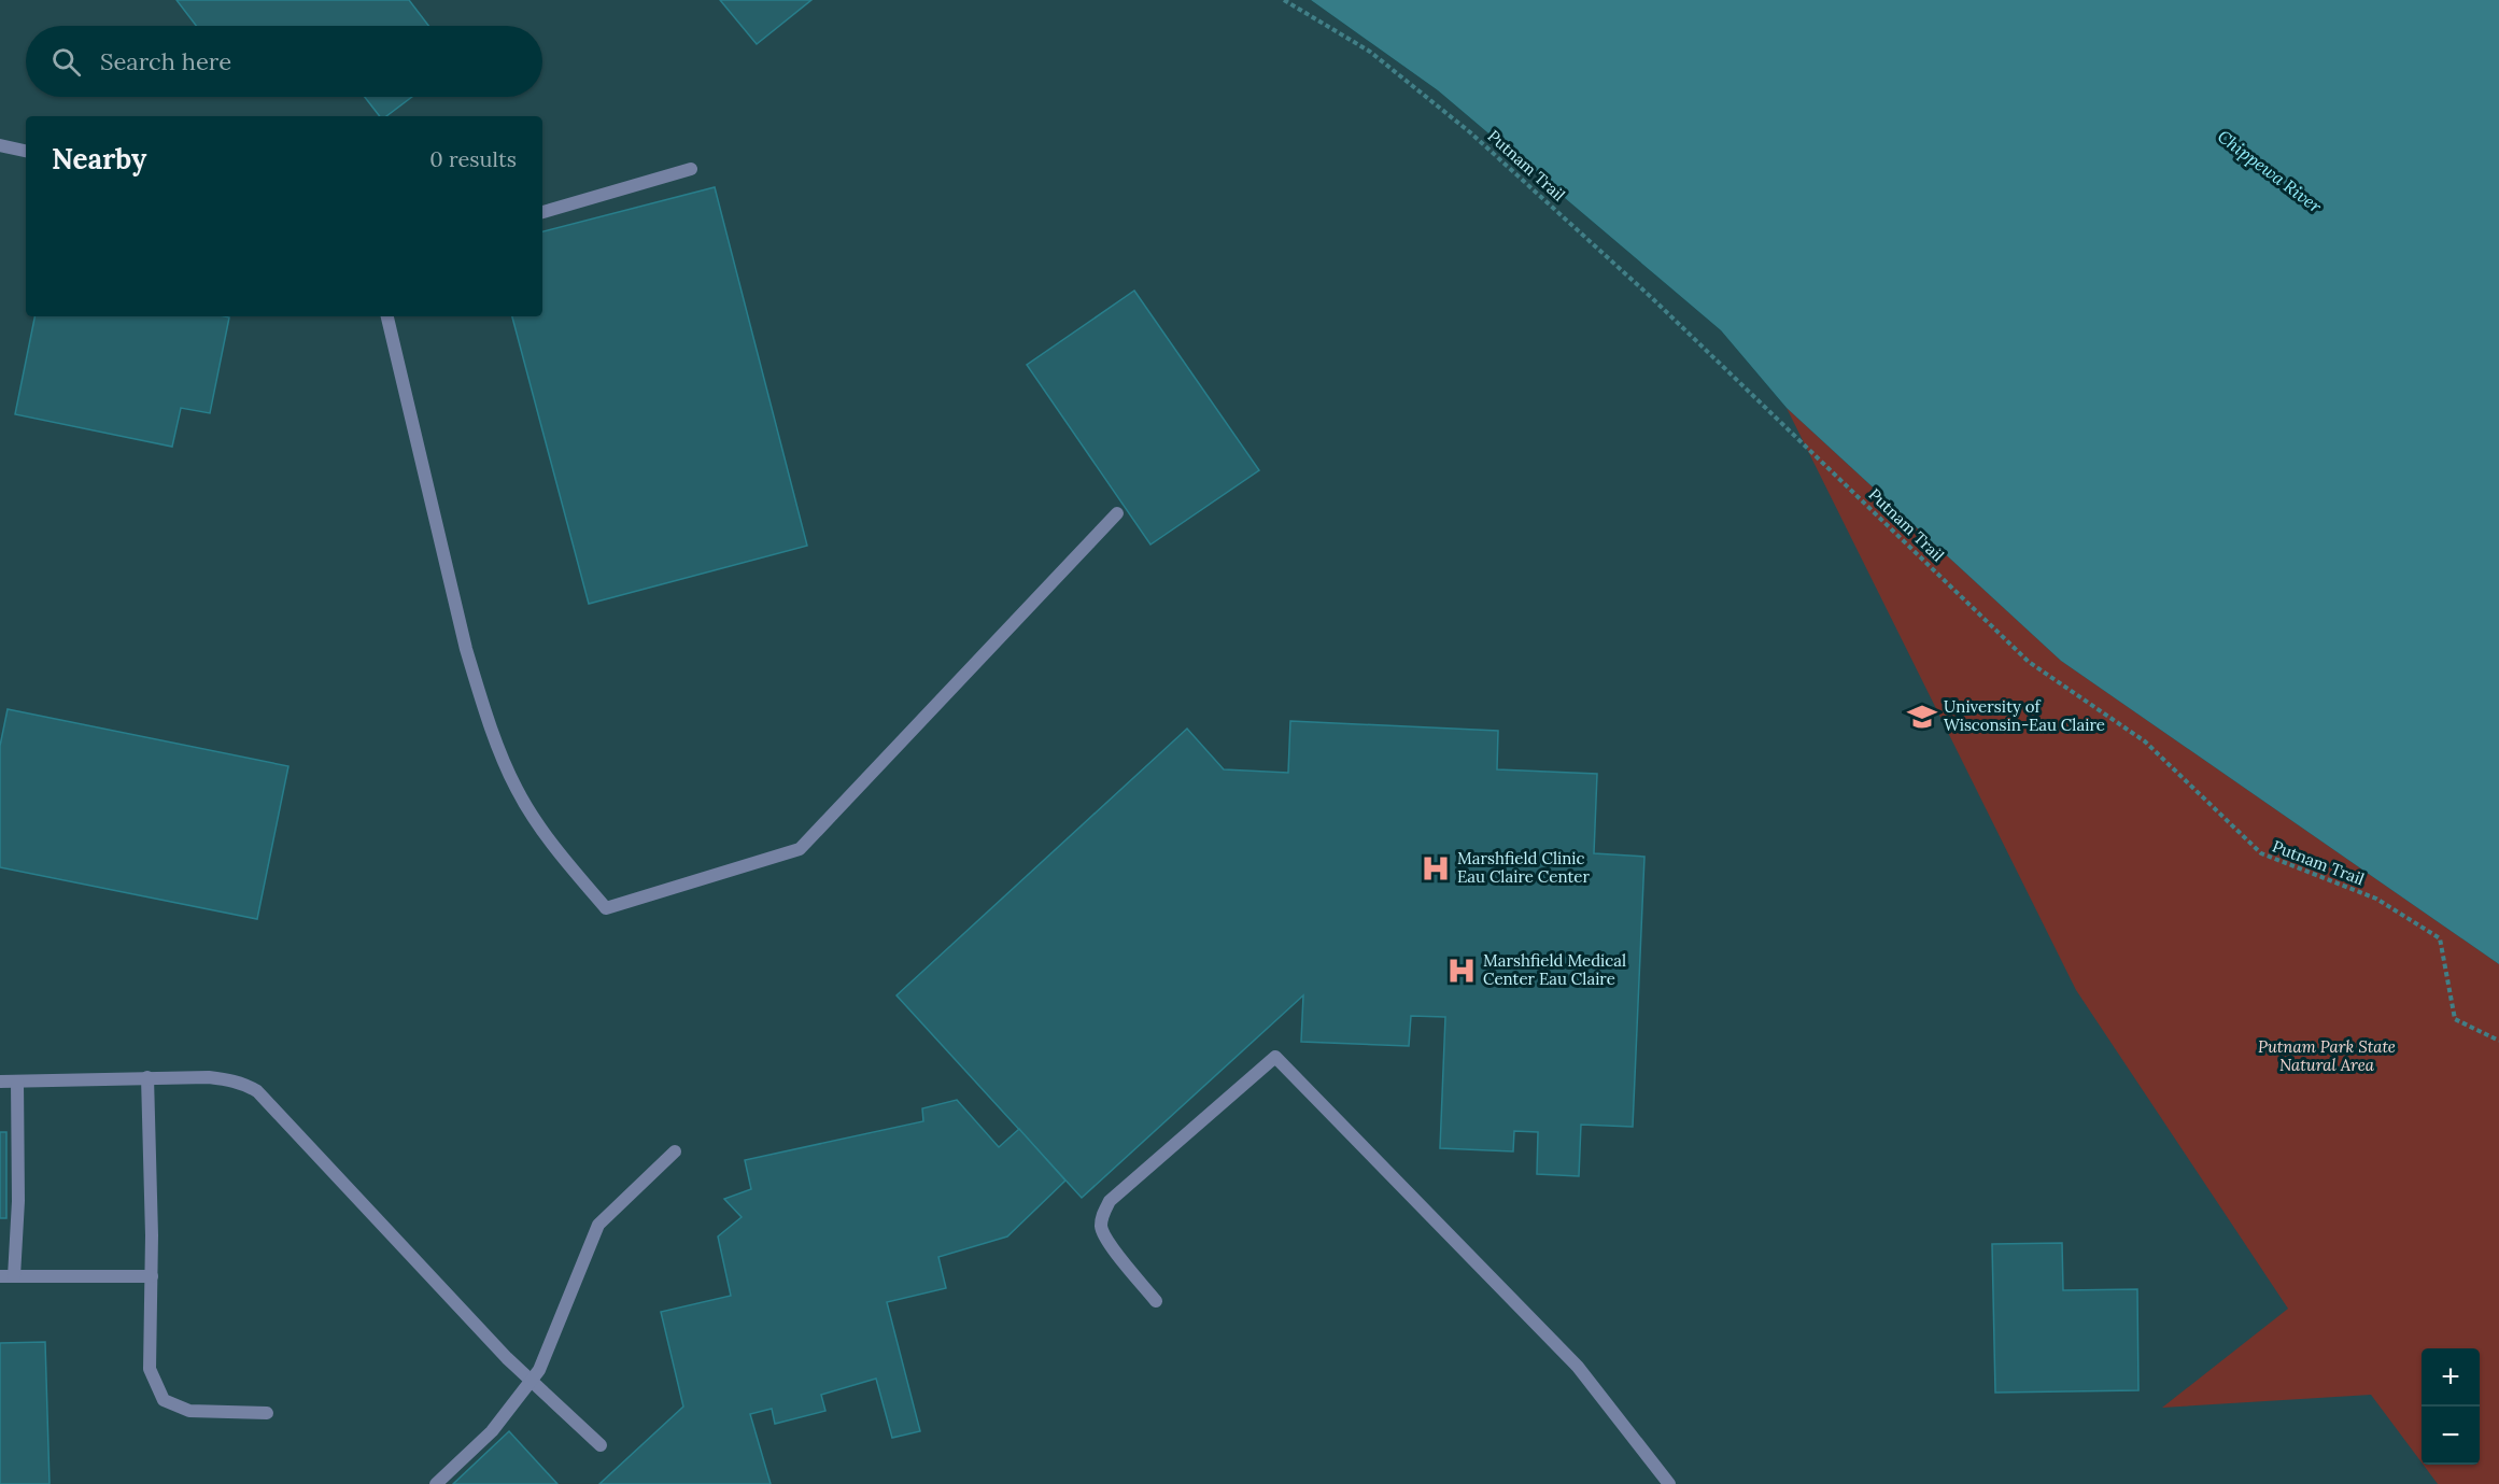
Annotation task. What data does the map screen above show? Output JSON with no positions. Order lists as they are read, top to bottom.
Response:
{
  "streets": {
    "path": ["Putnam Trail"]
  },
  "water": ["Chippewa River"],
  "parks": ["Putnam Park State Natural Area"],
  "places": {
    "school or university": ["University of Wisconsin-Eau Claire"],
    "hospital": ["Marshfield Clinic Eau Claire Center", "Marshfield Medical Center Eau Claire"]
  },
  "page": {
    "search": "Search here",
    "heading": ["Nearby", "0 results"],
    "map_buttons": ["+", "−"]
  }
}
